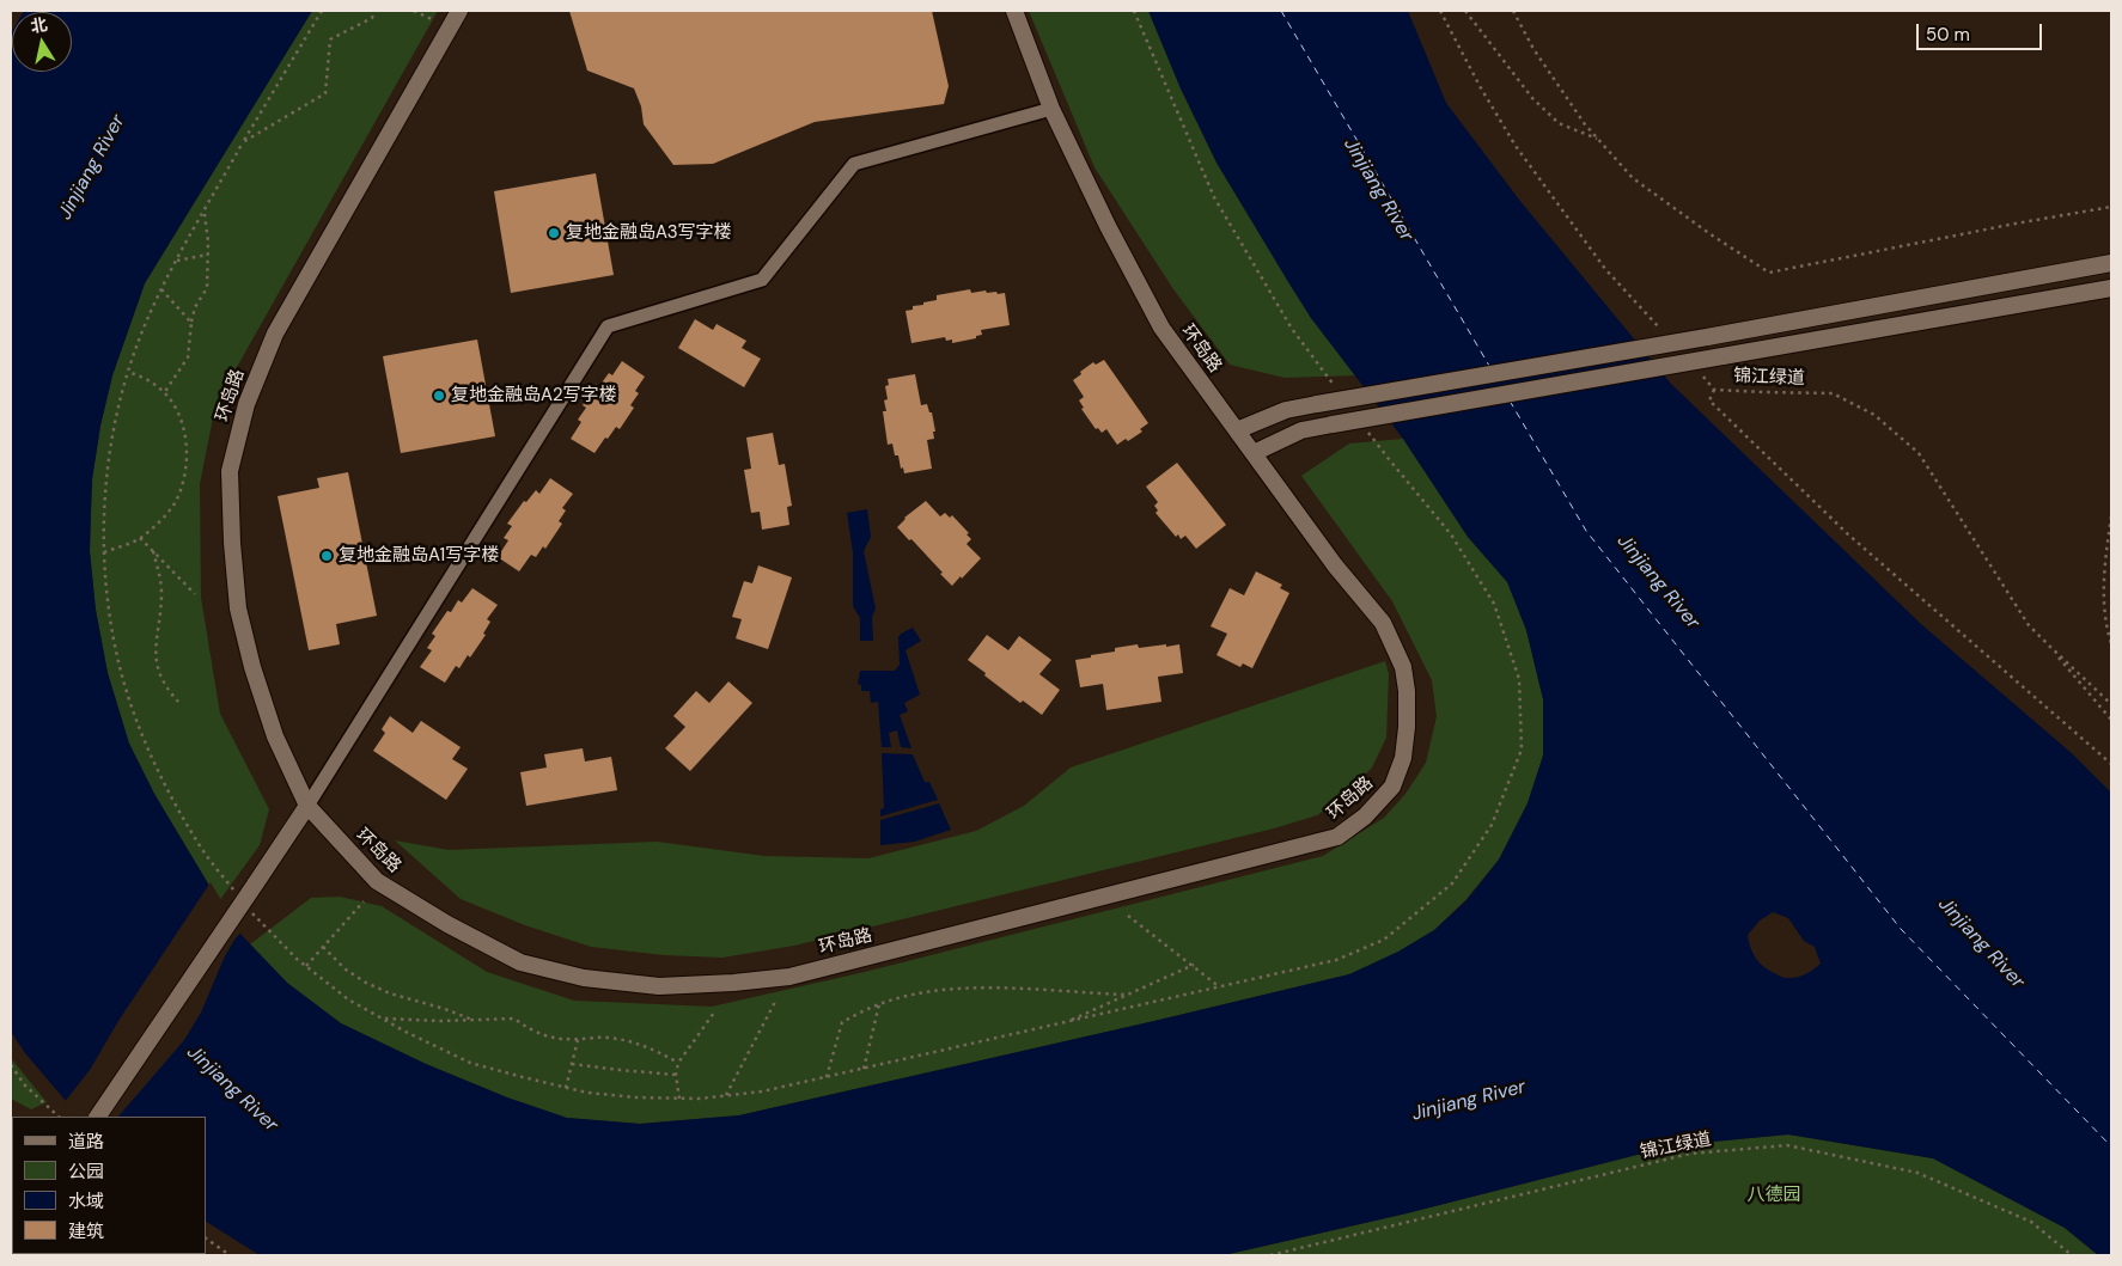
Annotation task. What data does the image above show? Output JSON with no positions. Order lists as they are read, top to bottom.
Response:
{
  "streets": {
    "street": ["环岛路"],
    "path": ["锦江绿道"]
  },
  "water": ["Jinjiang River"],
  "parks": ["八德园"],
  "places": ["复地金融岛A3写字楼", "复地金融岛A2写字楼", "复地金融岛A1写字楼"],
  "legend": [
    "道路",
    "公园",
    "水域",
    "建筑"
  ],
  "scale_bar": "50 m",
  "north": "top"
}
